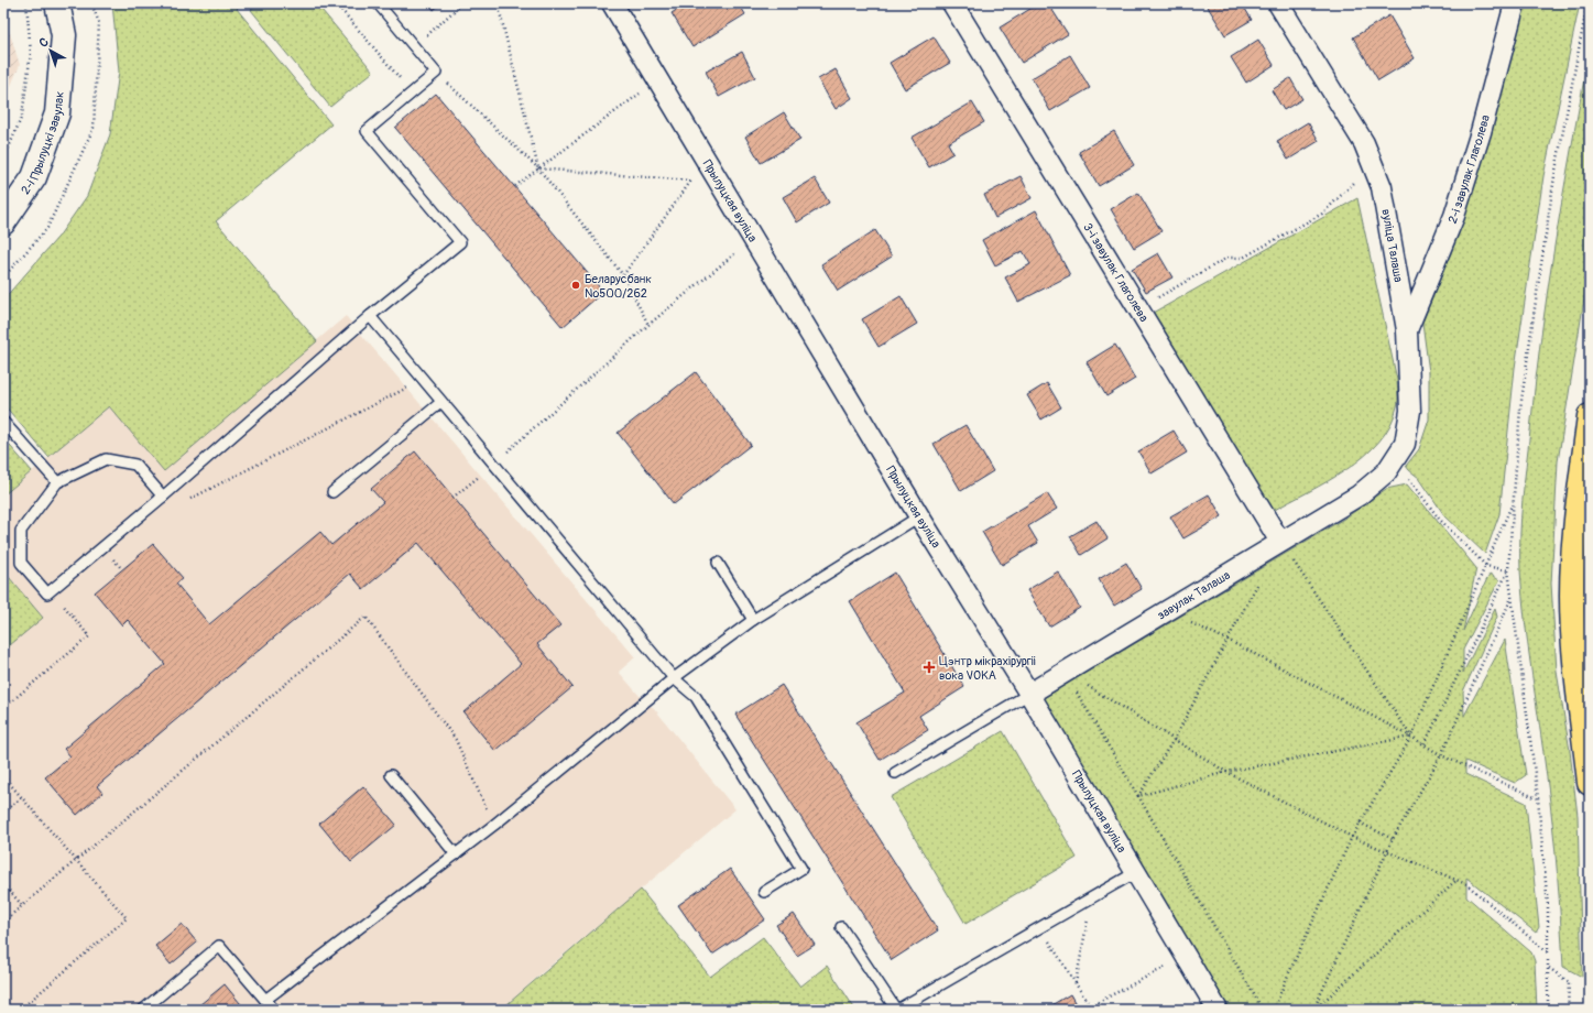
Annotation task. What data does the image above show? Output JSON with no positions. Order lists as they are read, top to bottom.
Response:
{
  "streets": {
    "street": [
      "2-і Прылуцкі завулак",
      "2-і завулак Глаголева",
      "Прылуцкая вуліца",
      "вуліца Талаша",
      "3-і завулак Глаголева",
      "завулак Талаша"
    ]
  },
  "crossings": [
    ["2-і завулак Глаголева", "вуліца Талаша"],
    ["Прылуцкая вуліца", "завулак Талаша"],
    ["вуліца Талаша", "завулак Талаша"],
    ["3-і завулак Глаголева", "завулак Талаша"]
  ],
  "places": {
    "other": ["Беларусбанк №500/262"],
    "health": ["Цэнтр мікрахірургіі вока VOKA"]
  },
  "north": "top left"
}
